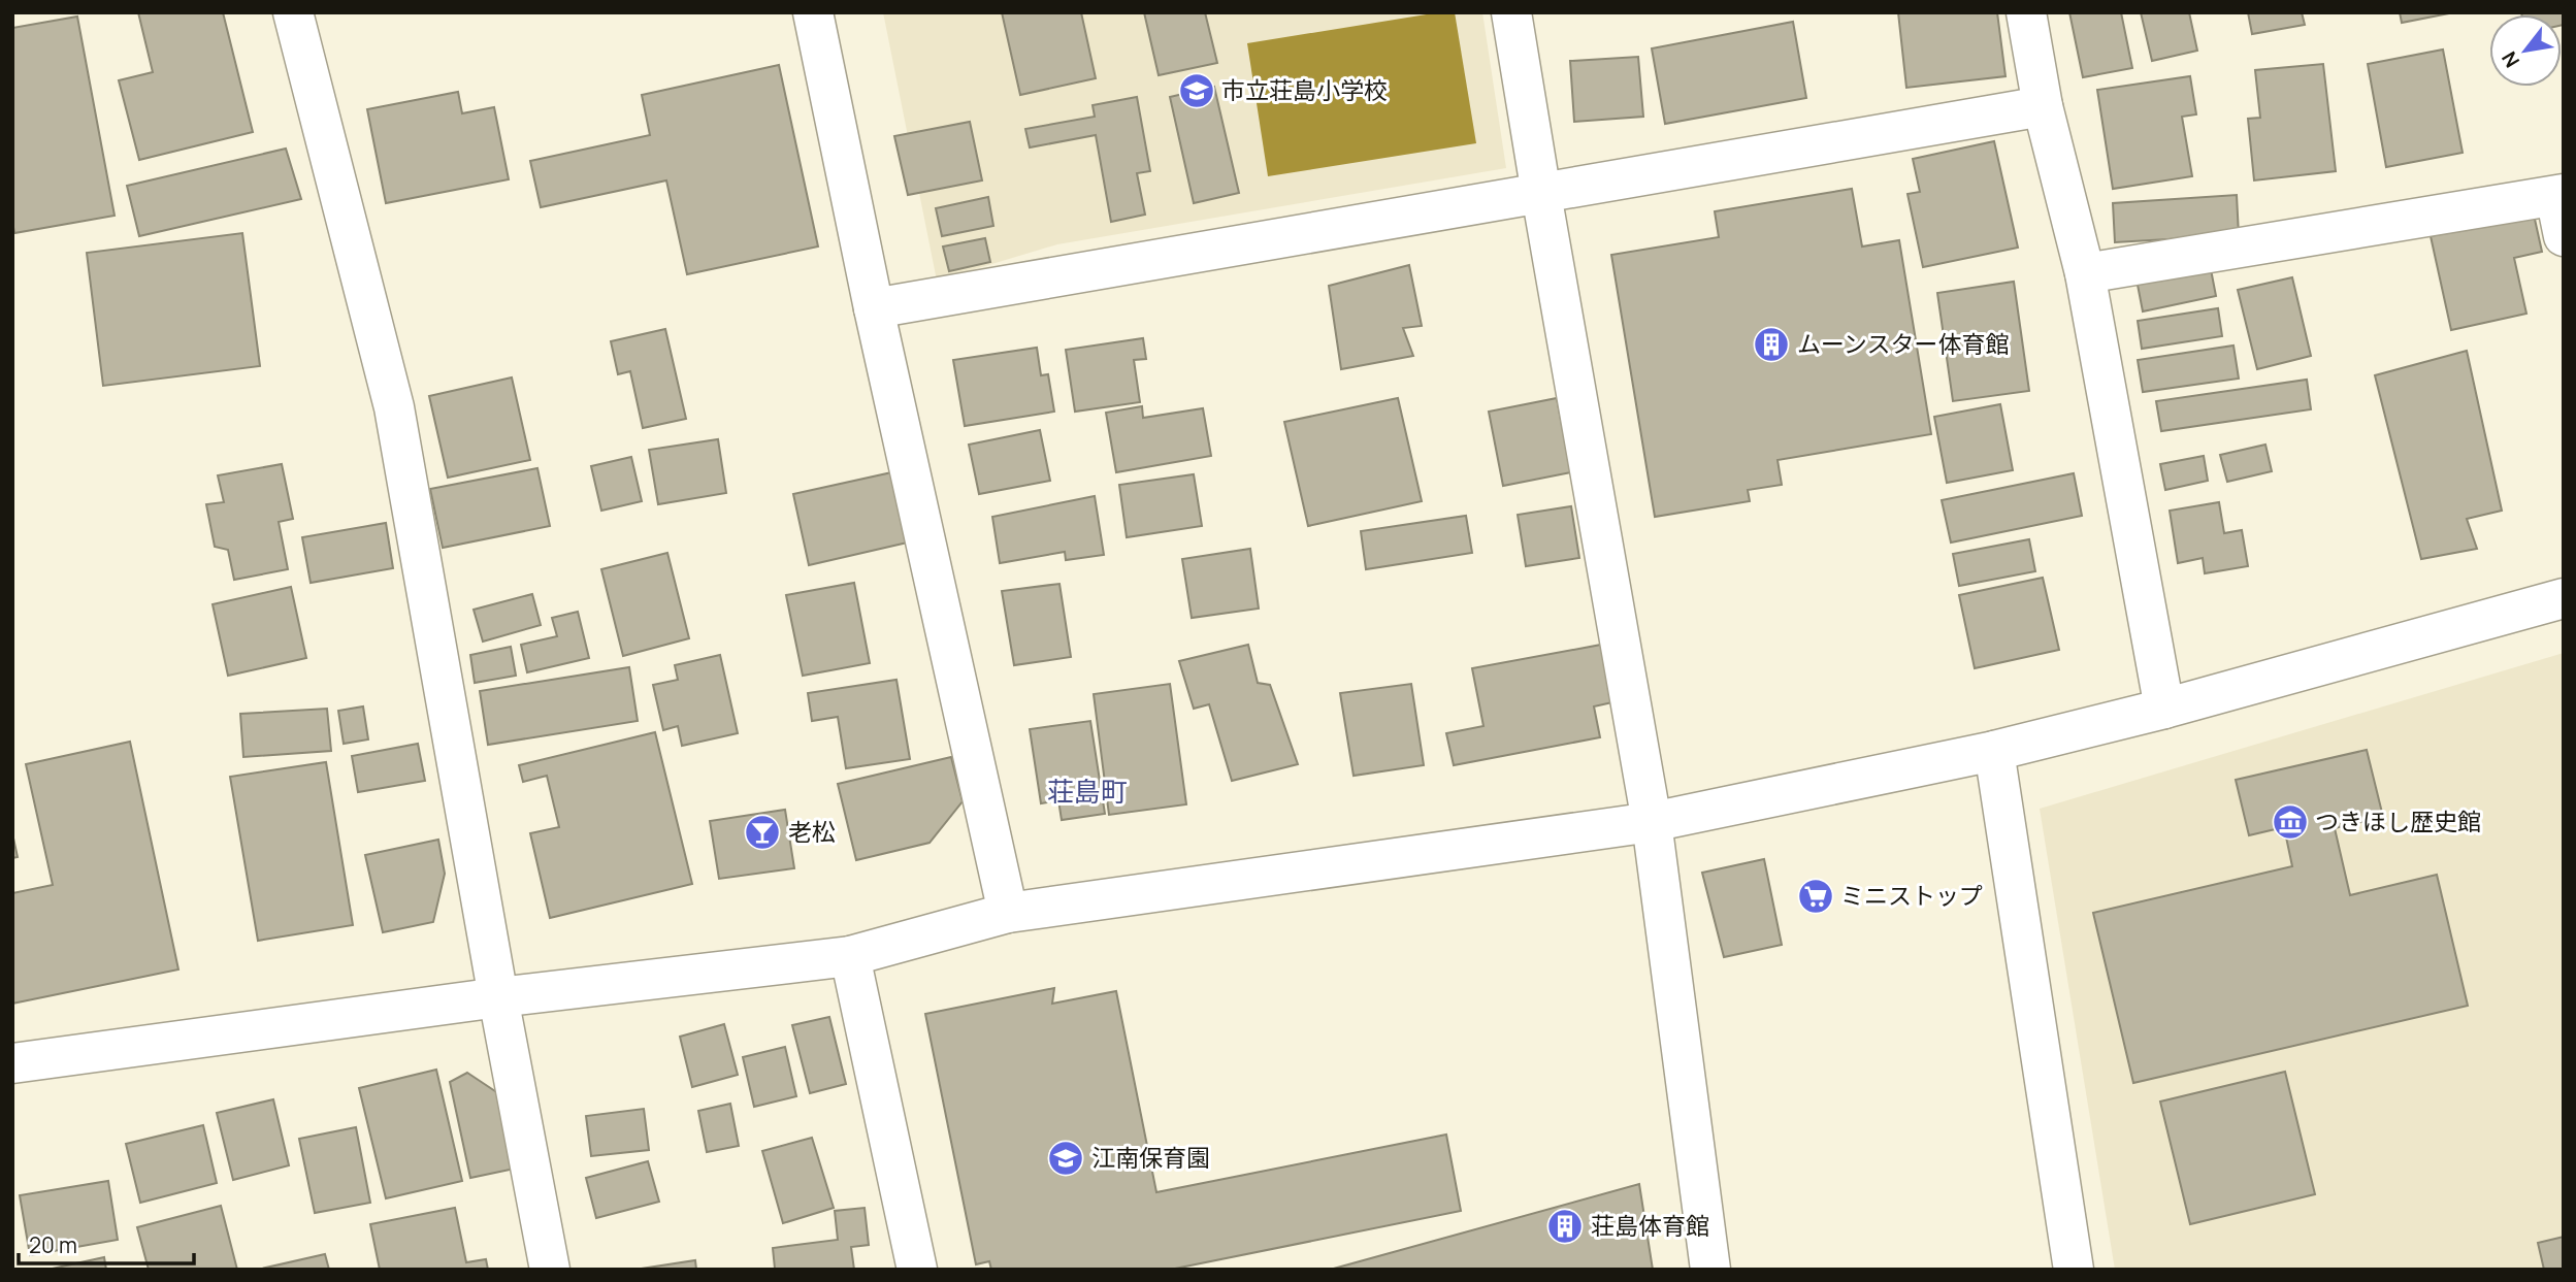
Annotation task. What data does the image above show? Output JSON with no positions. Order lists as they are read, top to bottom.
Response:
{
  "districts": ["荘島町"],
  "places": {
    "school or university": ["市立荘島小学校", "江南保育園"],
    "building": ["ムーンスター体育館", "荘島体育館"],
    "museum": ["つきほし歴史館"],
    "bar": ["老松"],
    "supermarket": ["ミニストップ"]
  },
  "scale_bar": "20 m",
  "north": "bottom left"
}
